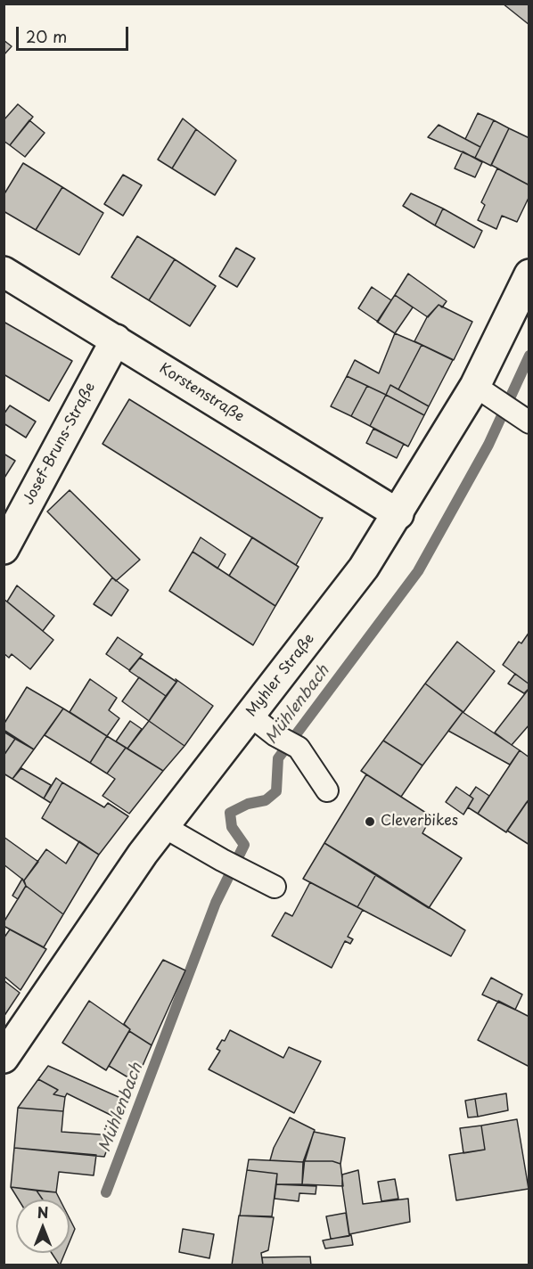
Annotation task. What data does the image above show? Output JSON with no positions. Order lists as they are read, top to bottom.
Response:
{
  "streets": {
    "main road": ["Korstenstraße", "Josef-Bruns-Straße", "Myhler Straße"]
  },
  "crossings": [
    ["Korstenstraße", "Josef-Bruns-Straße"],
    ["Korstenstraße", "Myhler Straße"]
  ],
  "water": ["Mühlenbach"],
  "places": ["Cleverbikes"],
  "scale_bar": "20 m",
  "north": "top"
}
